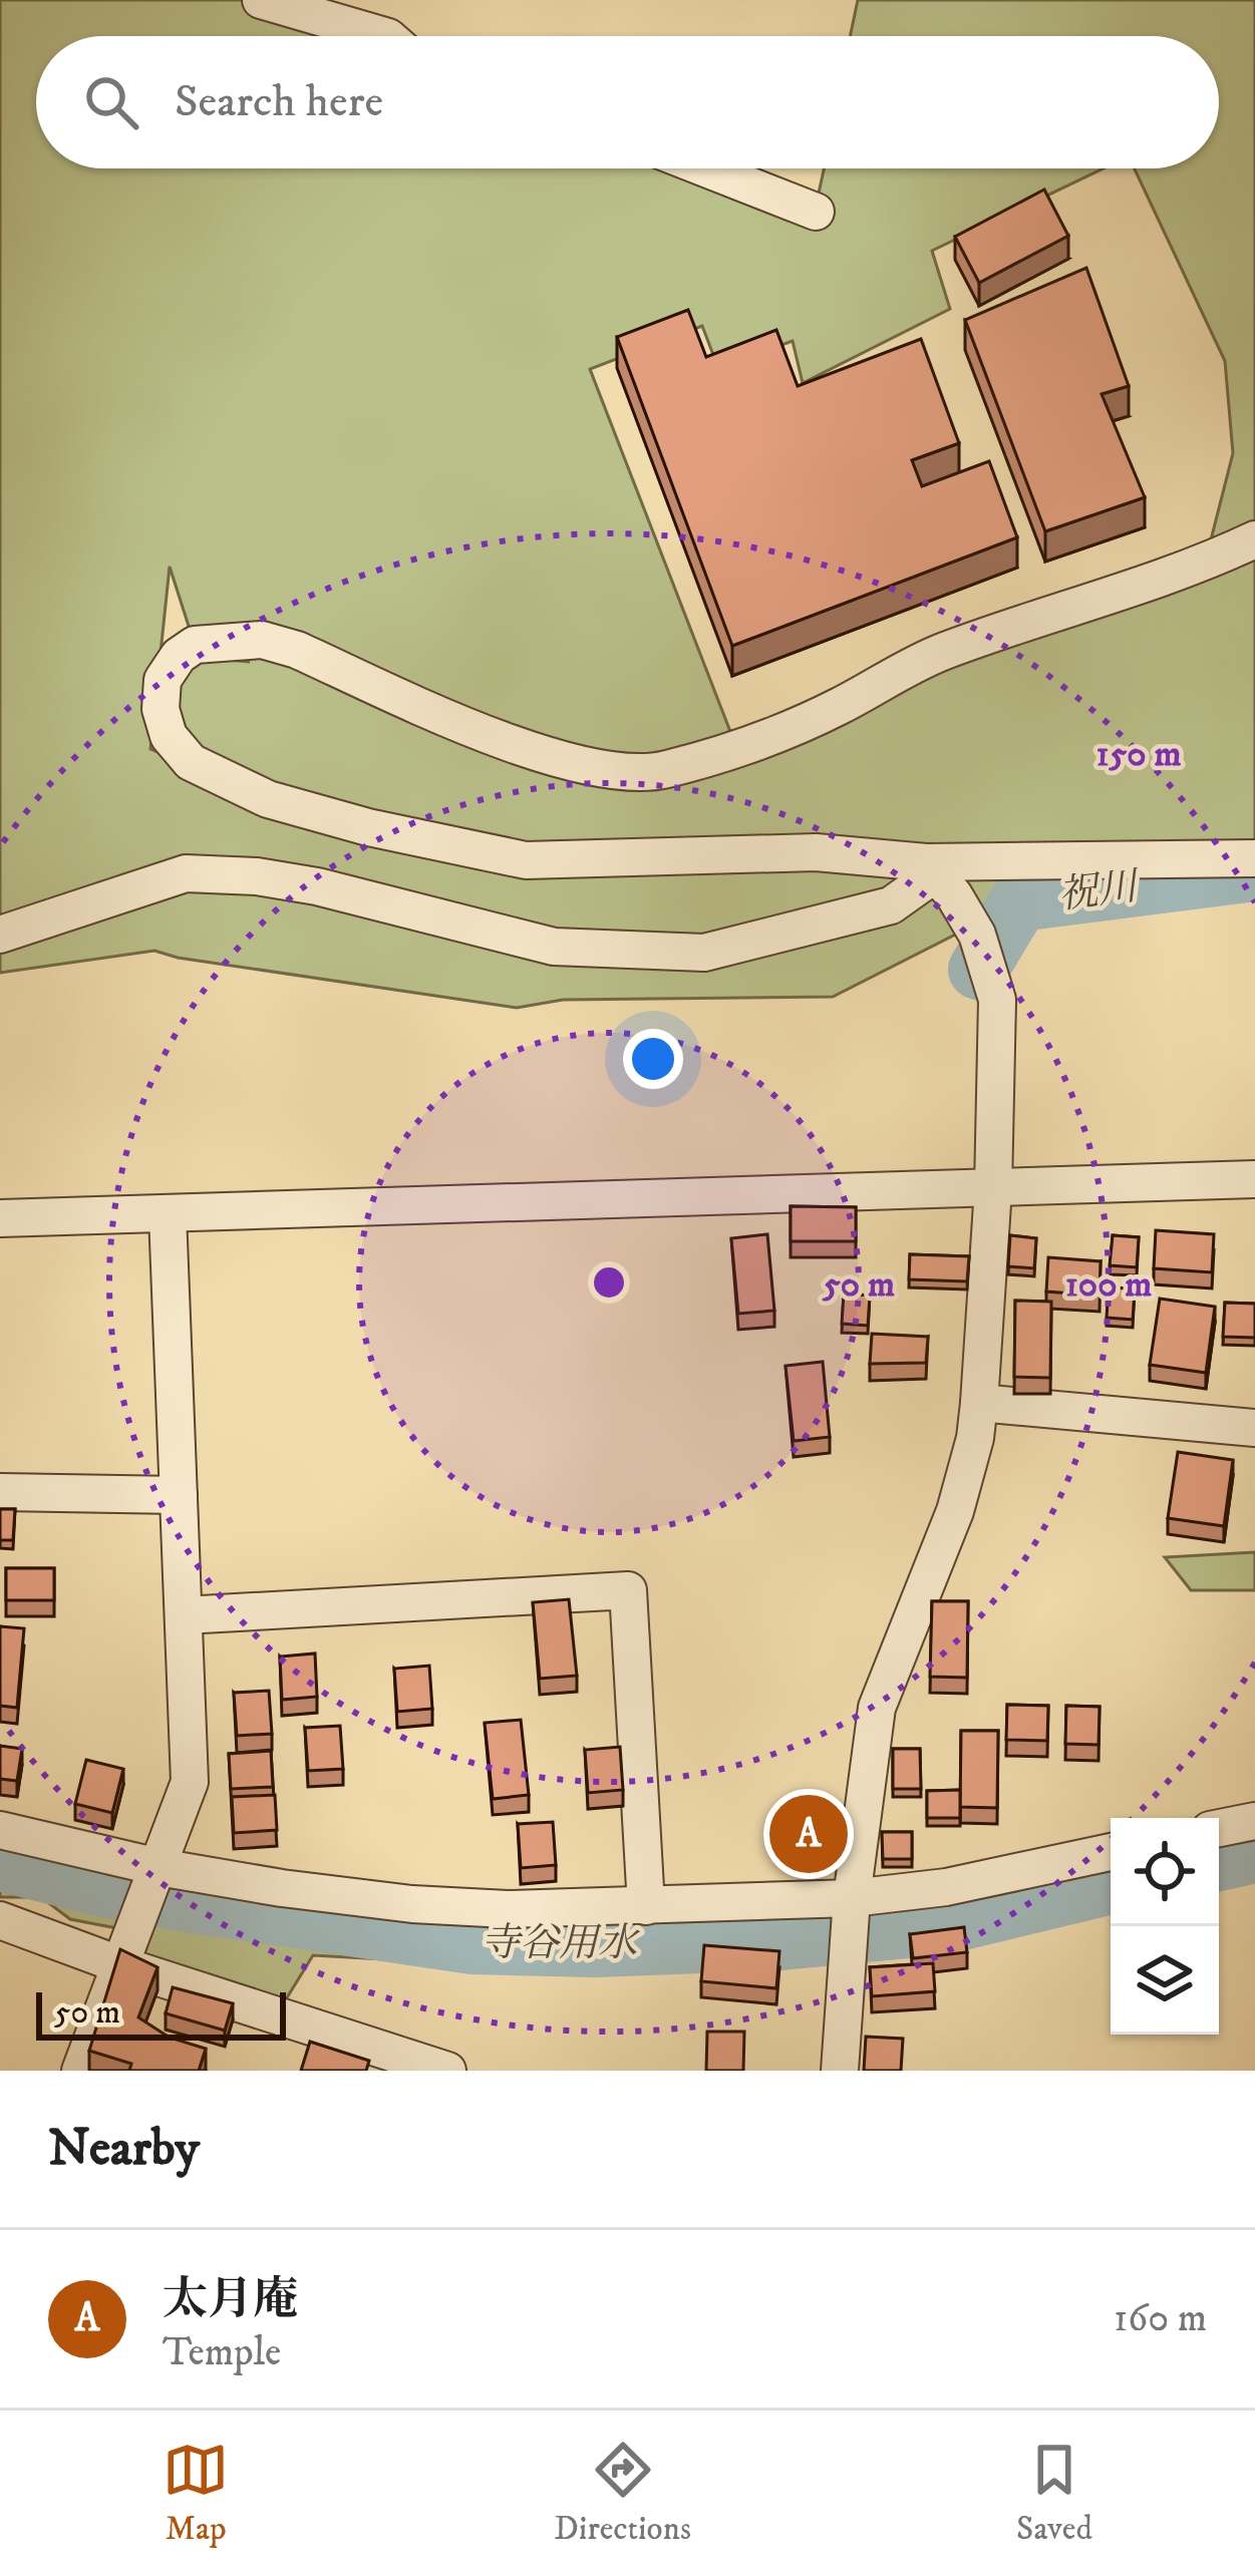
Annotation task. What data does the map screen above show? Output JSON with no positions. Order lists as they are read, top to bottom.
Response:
{
  "water": ["祝川", "寺谷用水"],
  "scale_bar": "50 m",
  "page": {
    "search": "Search here",
    "pins": "A",
    "scale": "50 m",
    "heading": "Nearby",
    "list": [
      {
        "mark": "A",
        "name": "太月庵",
        "note": "Temple",
        "value": "160 m"
      }
    ],
    "nav": ["Map", "Directions", "Saved"]
  },
  "rings": ["150 m", "50 m", "100 m"]
}
